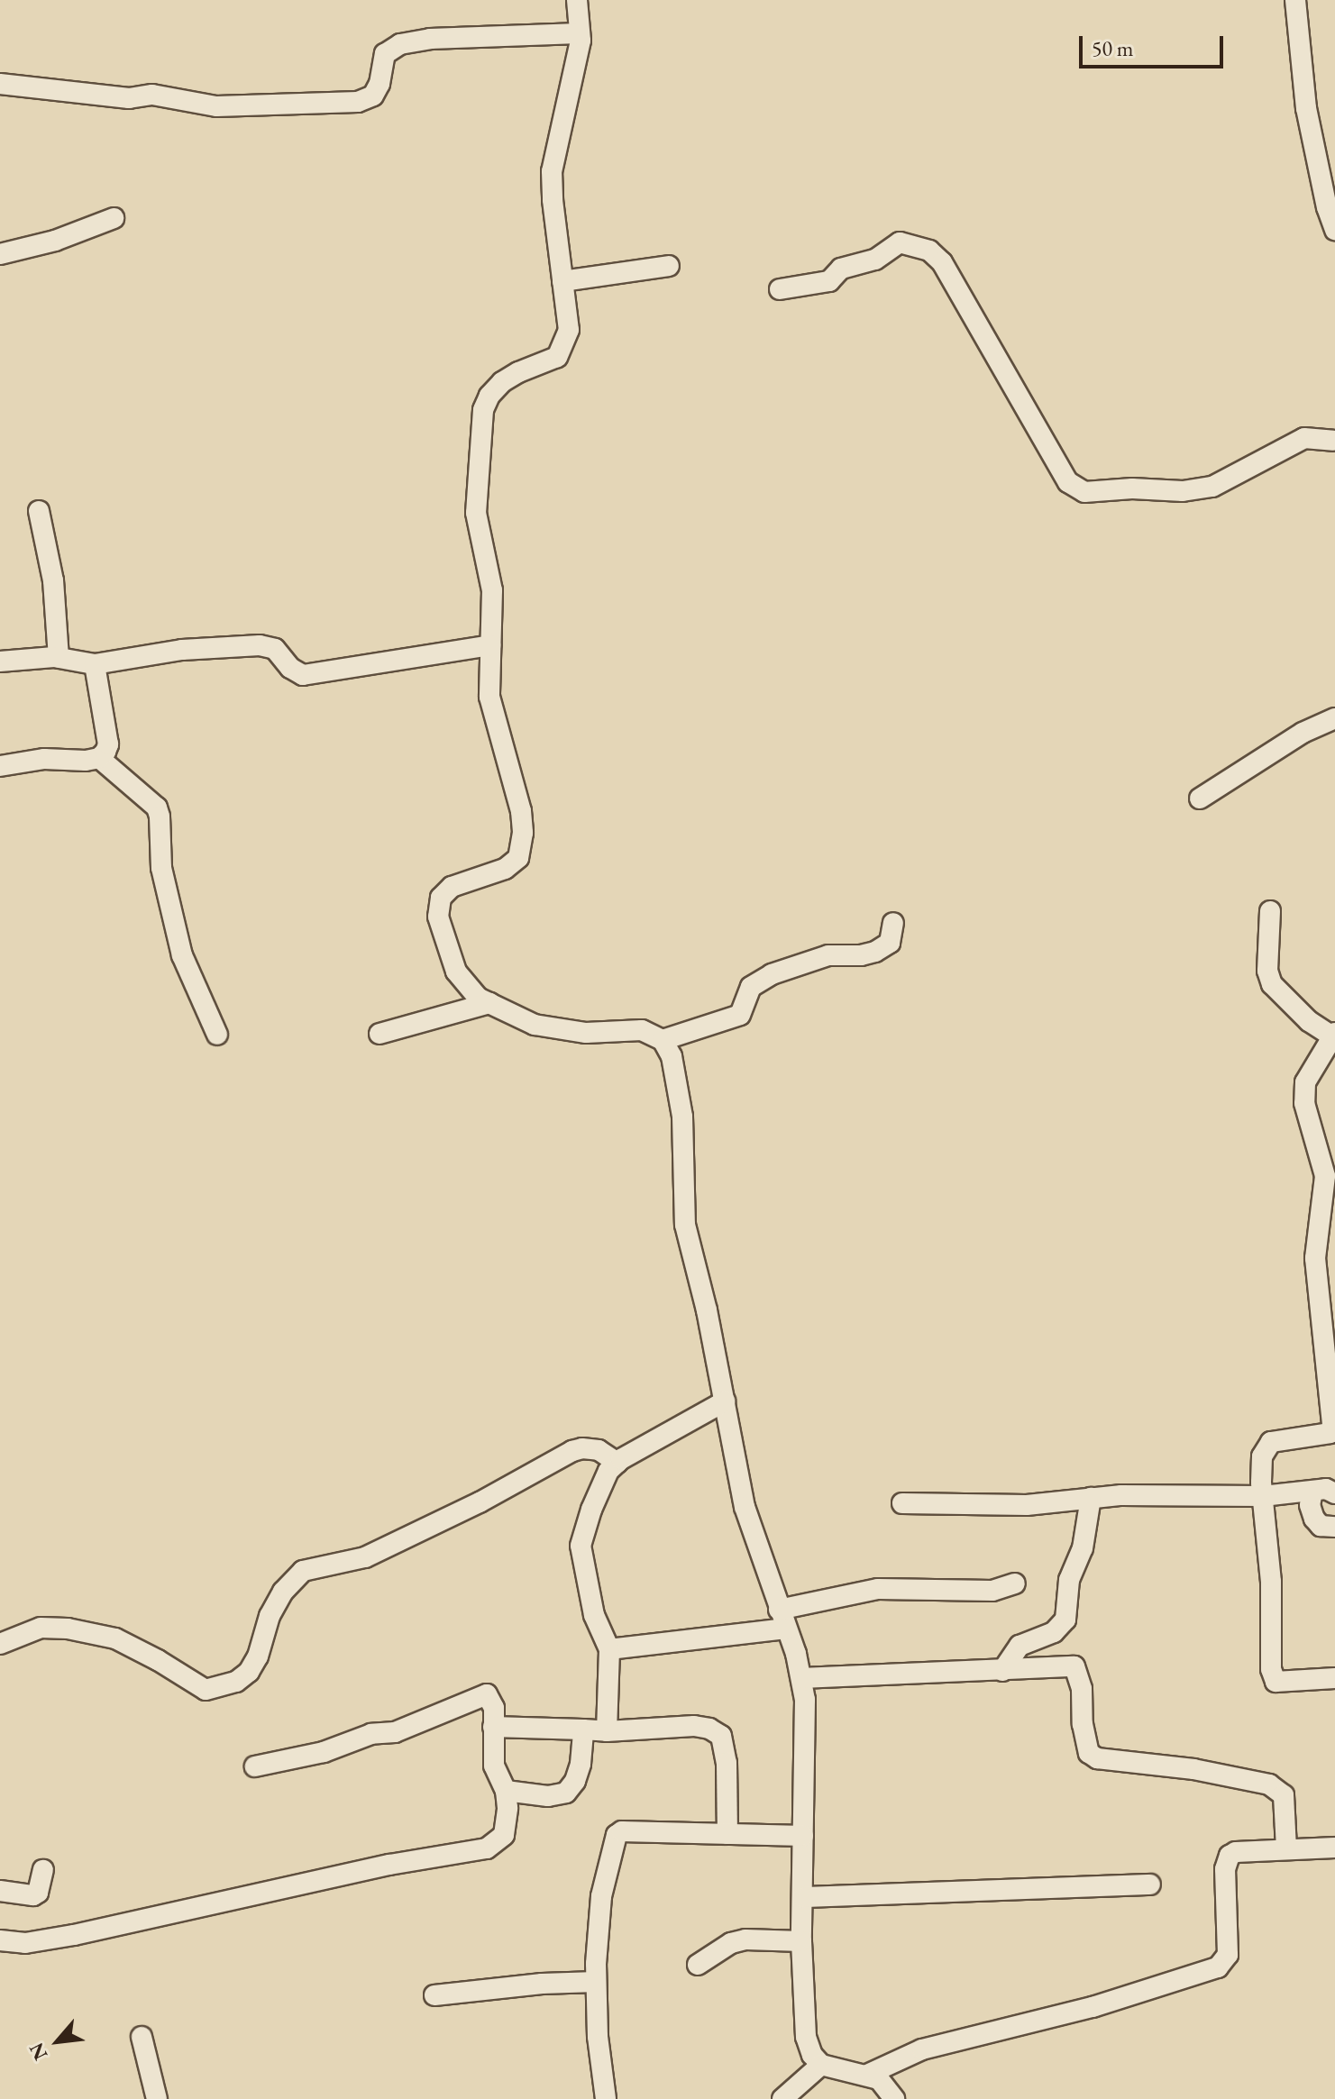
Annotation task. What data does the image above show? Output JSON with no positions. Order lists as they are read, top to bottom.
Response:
{
  "scale_bar": "50 m",
  "north": "bottom left"
}
